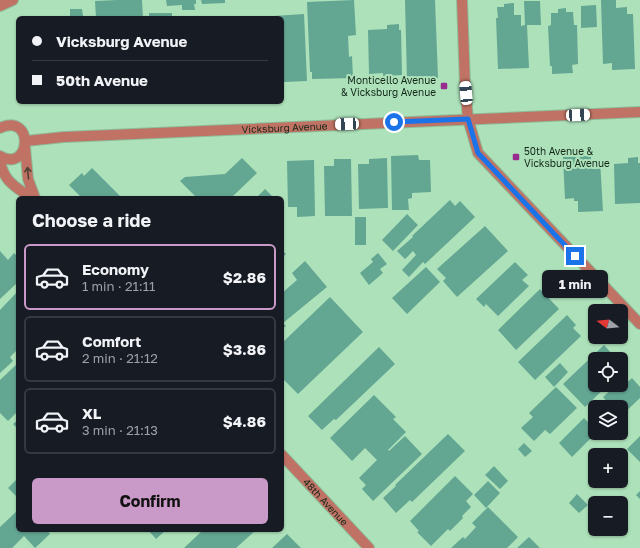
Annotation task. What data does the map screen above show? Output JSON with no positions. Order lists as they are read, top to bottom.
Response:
{
  "streets": {
    "street": ["Vicksburg Avenue", "48th Avenue"]
  },
  "places": {
    "transit": ["Monticello Avenue & Vicksburg Avenue", "50th Avenue & Vicksburg Avenue"]
  },
  "north": "left",
  "page": {
    "banner": ["Vicksburg Avenue", "50th Avenue"],
    "heading": "Choose a ride",
    "list": [
      {
        "name": "Economy",
        "note": "1 min · 21:11",
        "value": "$2.86"
      },
      {
        "name": "Comfort",
        "note": "2 min · 21:12",
        "value": "$3.86"
      },
      {
        "name": "XL",
        "note": "3 min · 21:13",
        "value": "$4.86"
      }
    ],
    "bubble": "1 min",
    "map_buttons": ["+", "−"],
    "buttons": "Confirm"
  }
}
